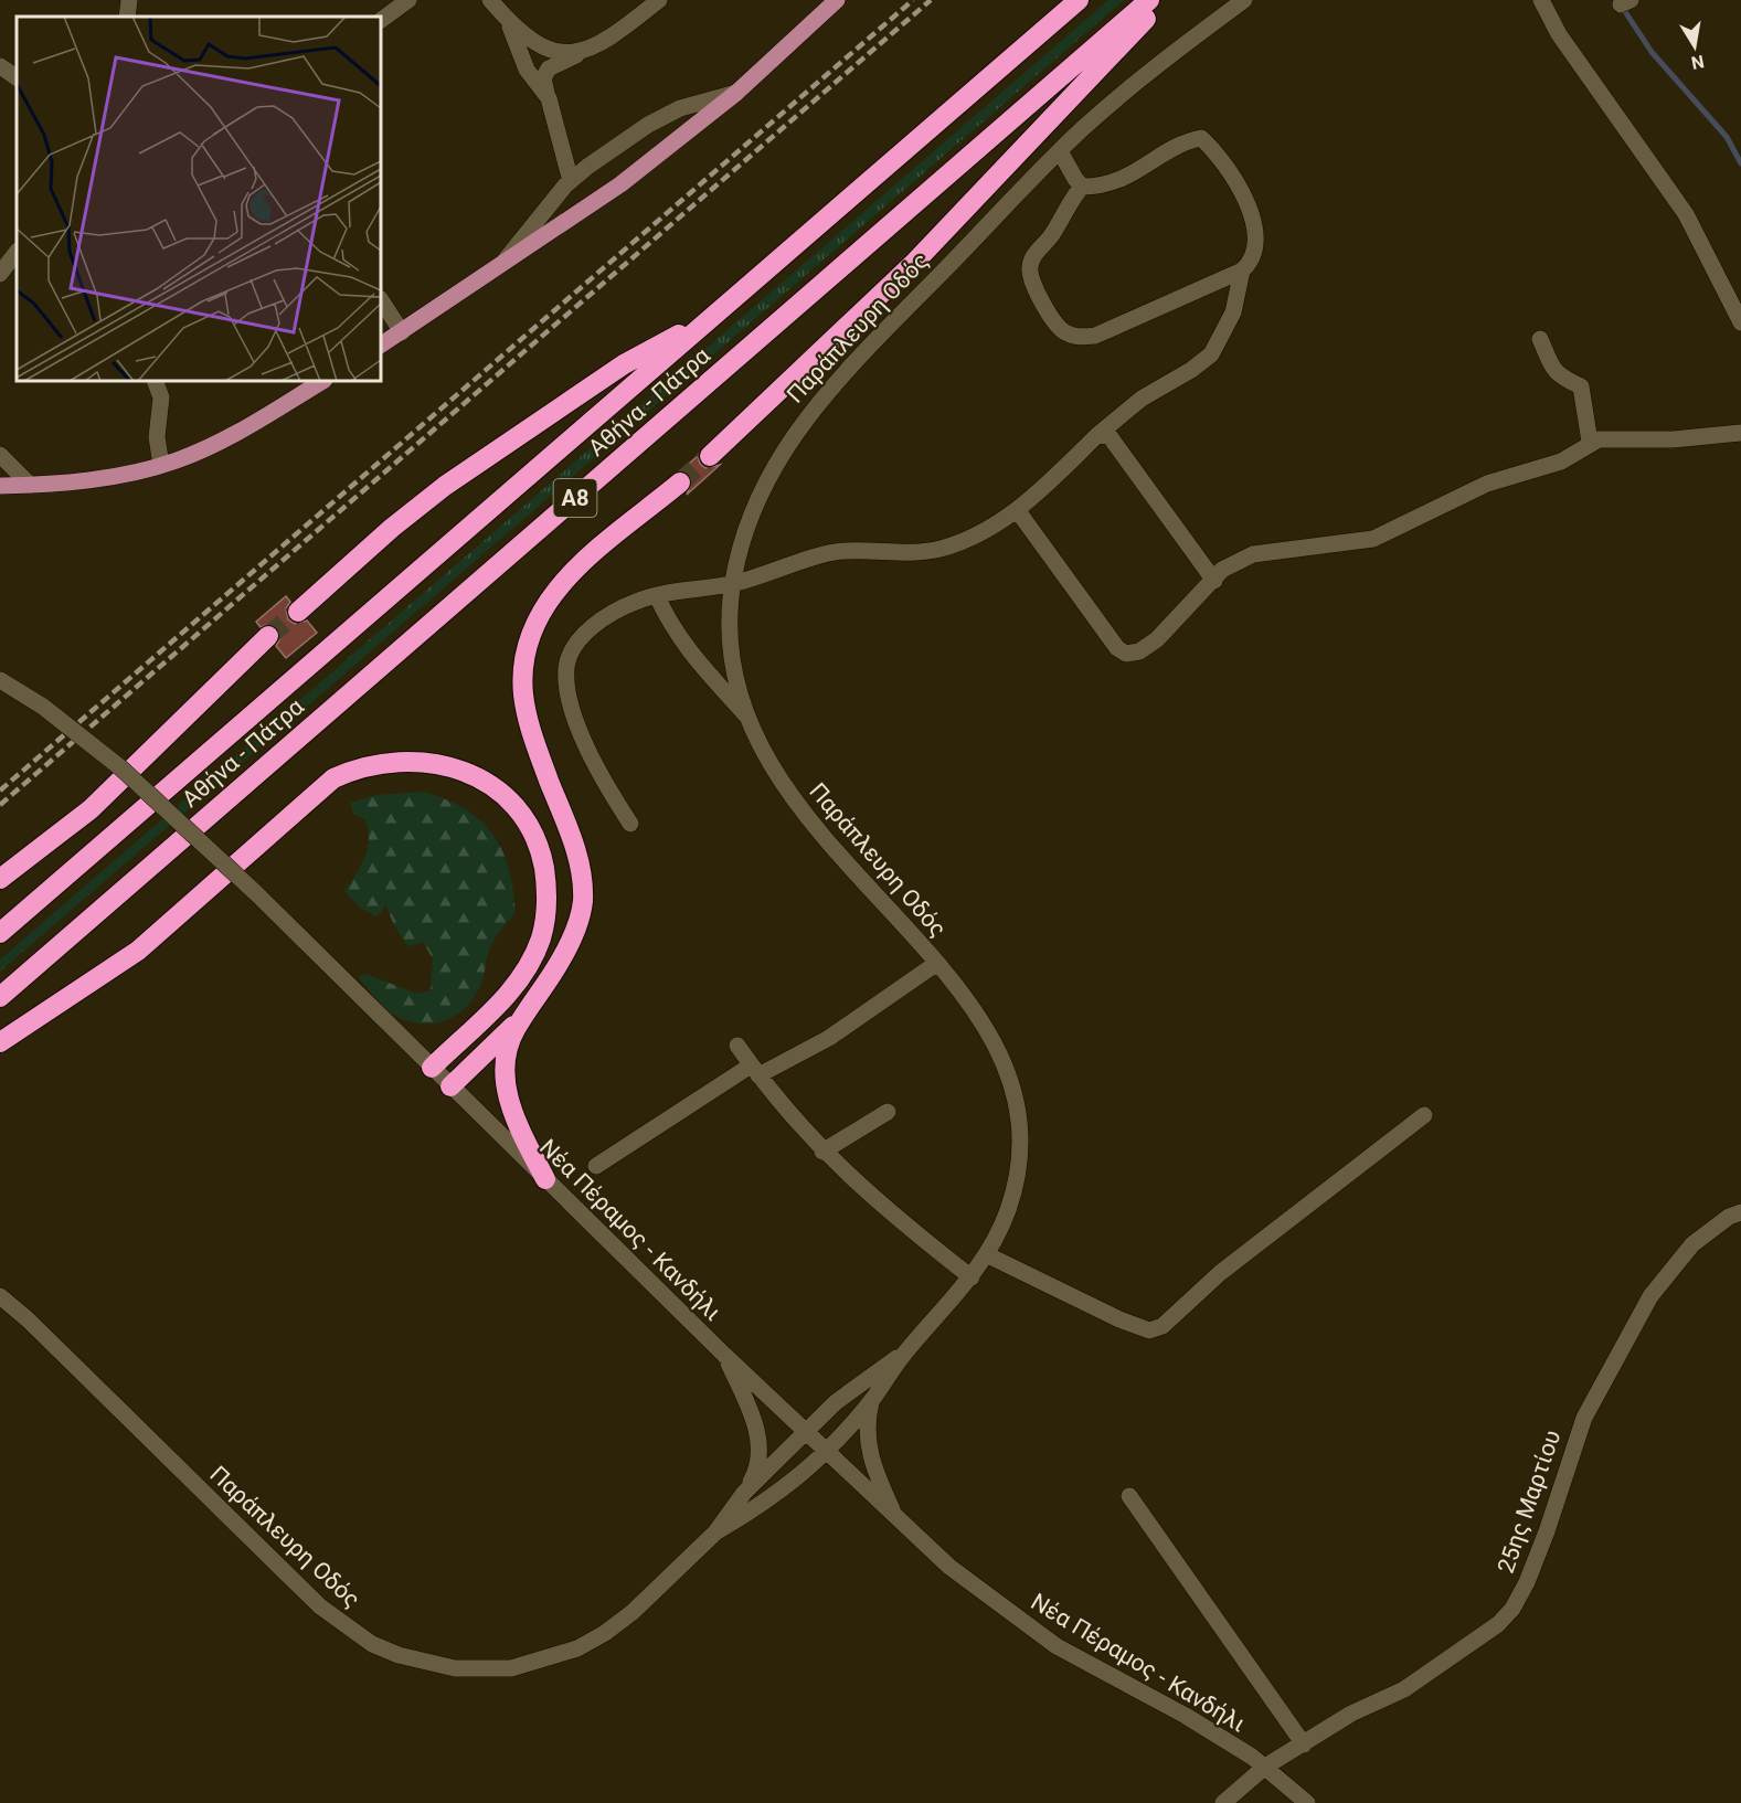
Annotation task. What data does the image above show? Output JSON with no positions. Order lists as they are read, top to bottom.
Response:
{
  "streets": {
    "highway": ["Αθήνα - Πάτρα", "Α8"],
    "street": ["Παράπλευρη Οδός", "Νέα Πέραμος - Κανδήλι", "25ης Μαρτίου"]
  },
  "crossings": [
    ["Παράπλευρη Οδός", "Νέα Πέραμος - Κανδήλι"],
    ["Νέα Πέραμος - Κανδήλι", "25ης Μαρτίου"]
  ],
  "north": "bottom"
}
